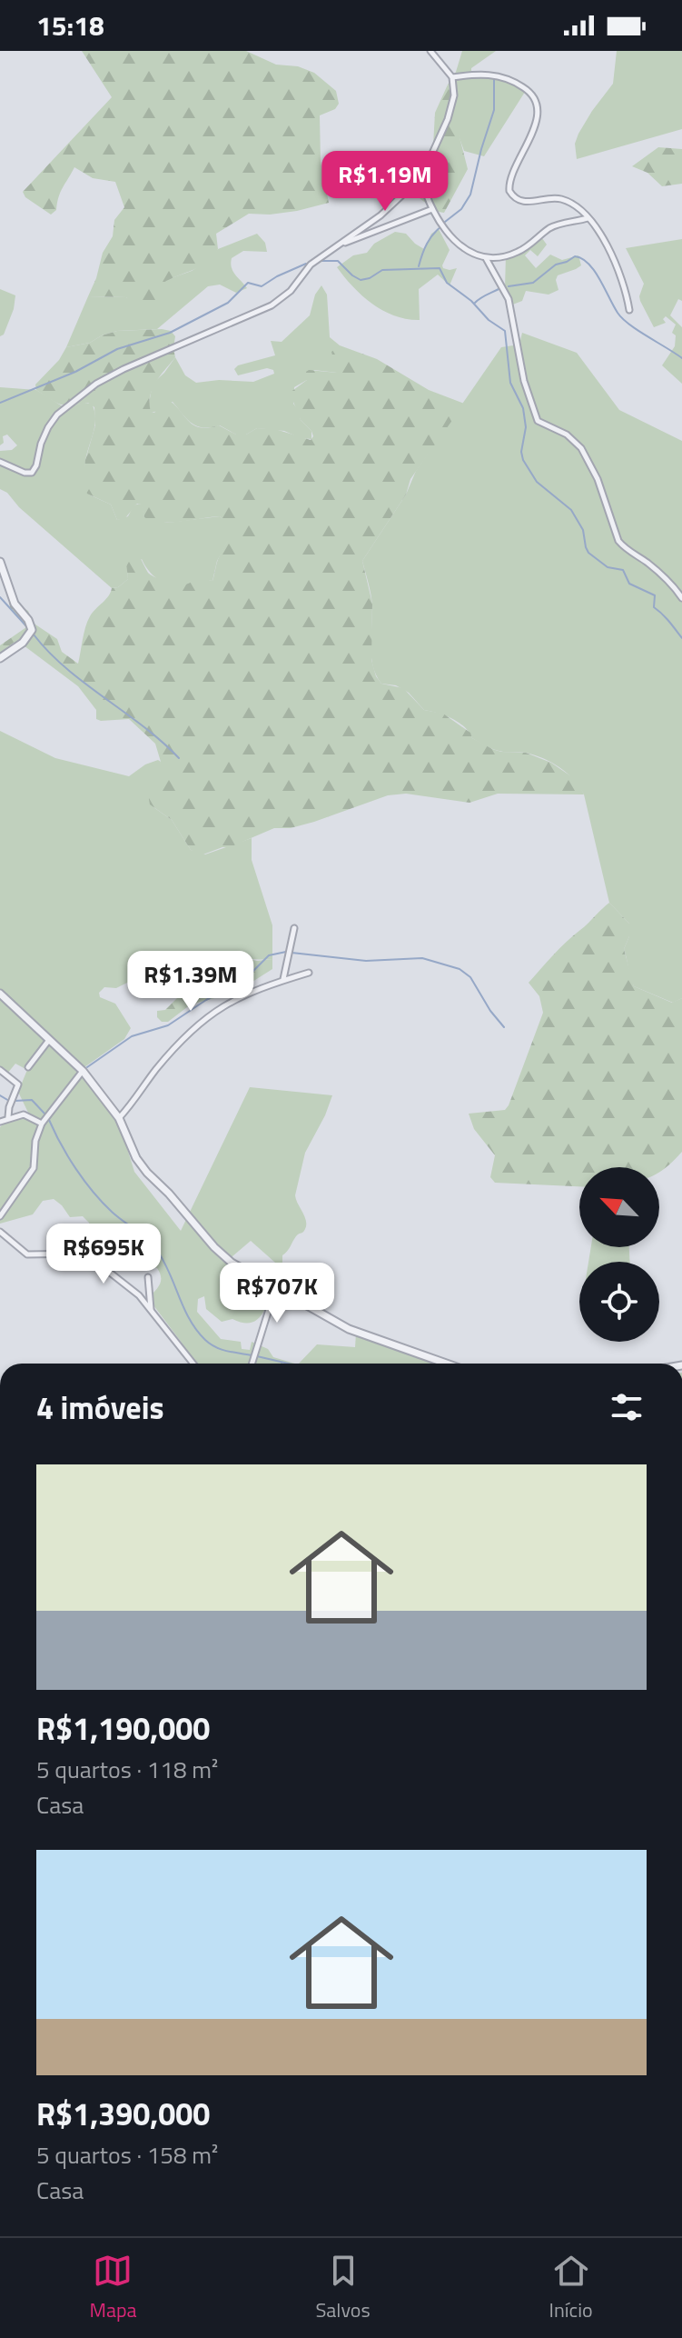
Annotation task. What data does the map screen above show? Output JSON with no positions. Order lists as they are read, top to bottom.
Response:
{
  "north": "top left",
  "page": {
    "status": "15:18",
    "price": [
      "R$1.19M",
      "R$1.39M",
      "R$695K",
      "R$707K"
    ],
    "heading": "4 imóveis",
    "list": [
      {
        "name": "R$1,190,000",
        "note": "5 quartos · 118 m² · Casa"
      },
      {
        "name": "R$1,390,000",
        "note": "5 quartos · 158 m² · Casa"
      }
    ],
    "tabs": ["Mapa", "Salvos", "Início"]
  }
}
